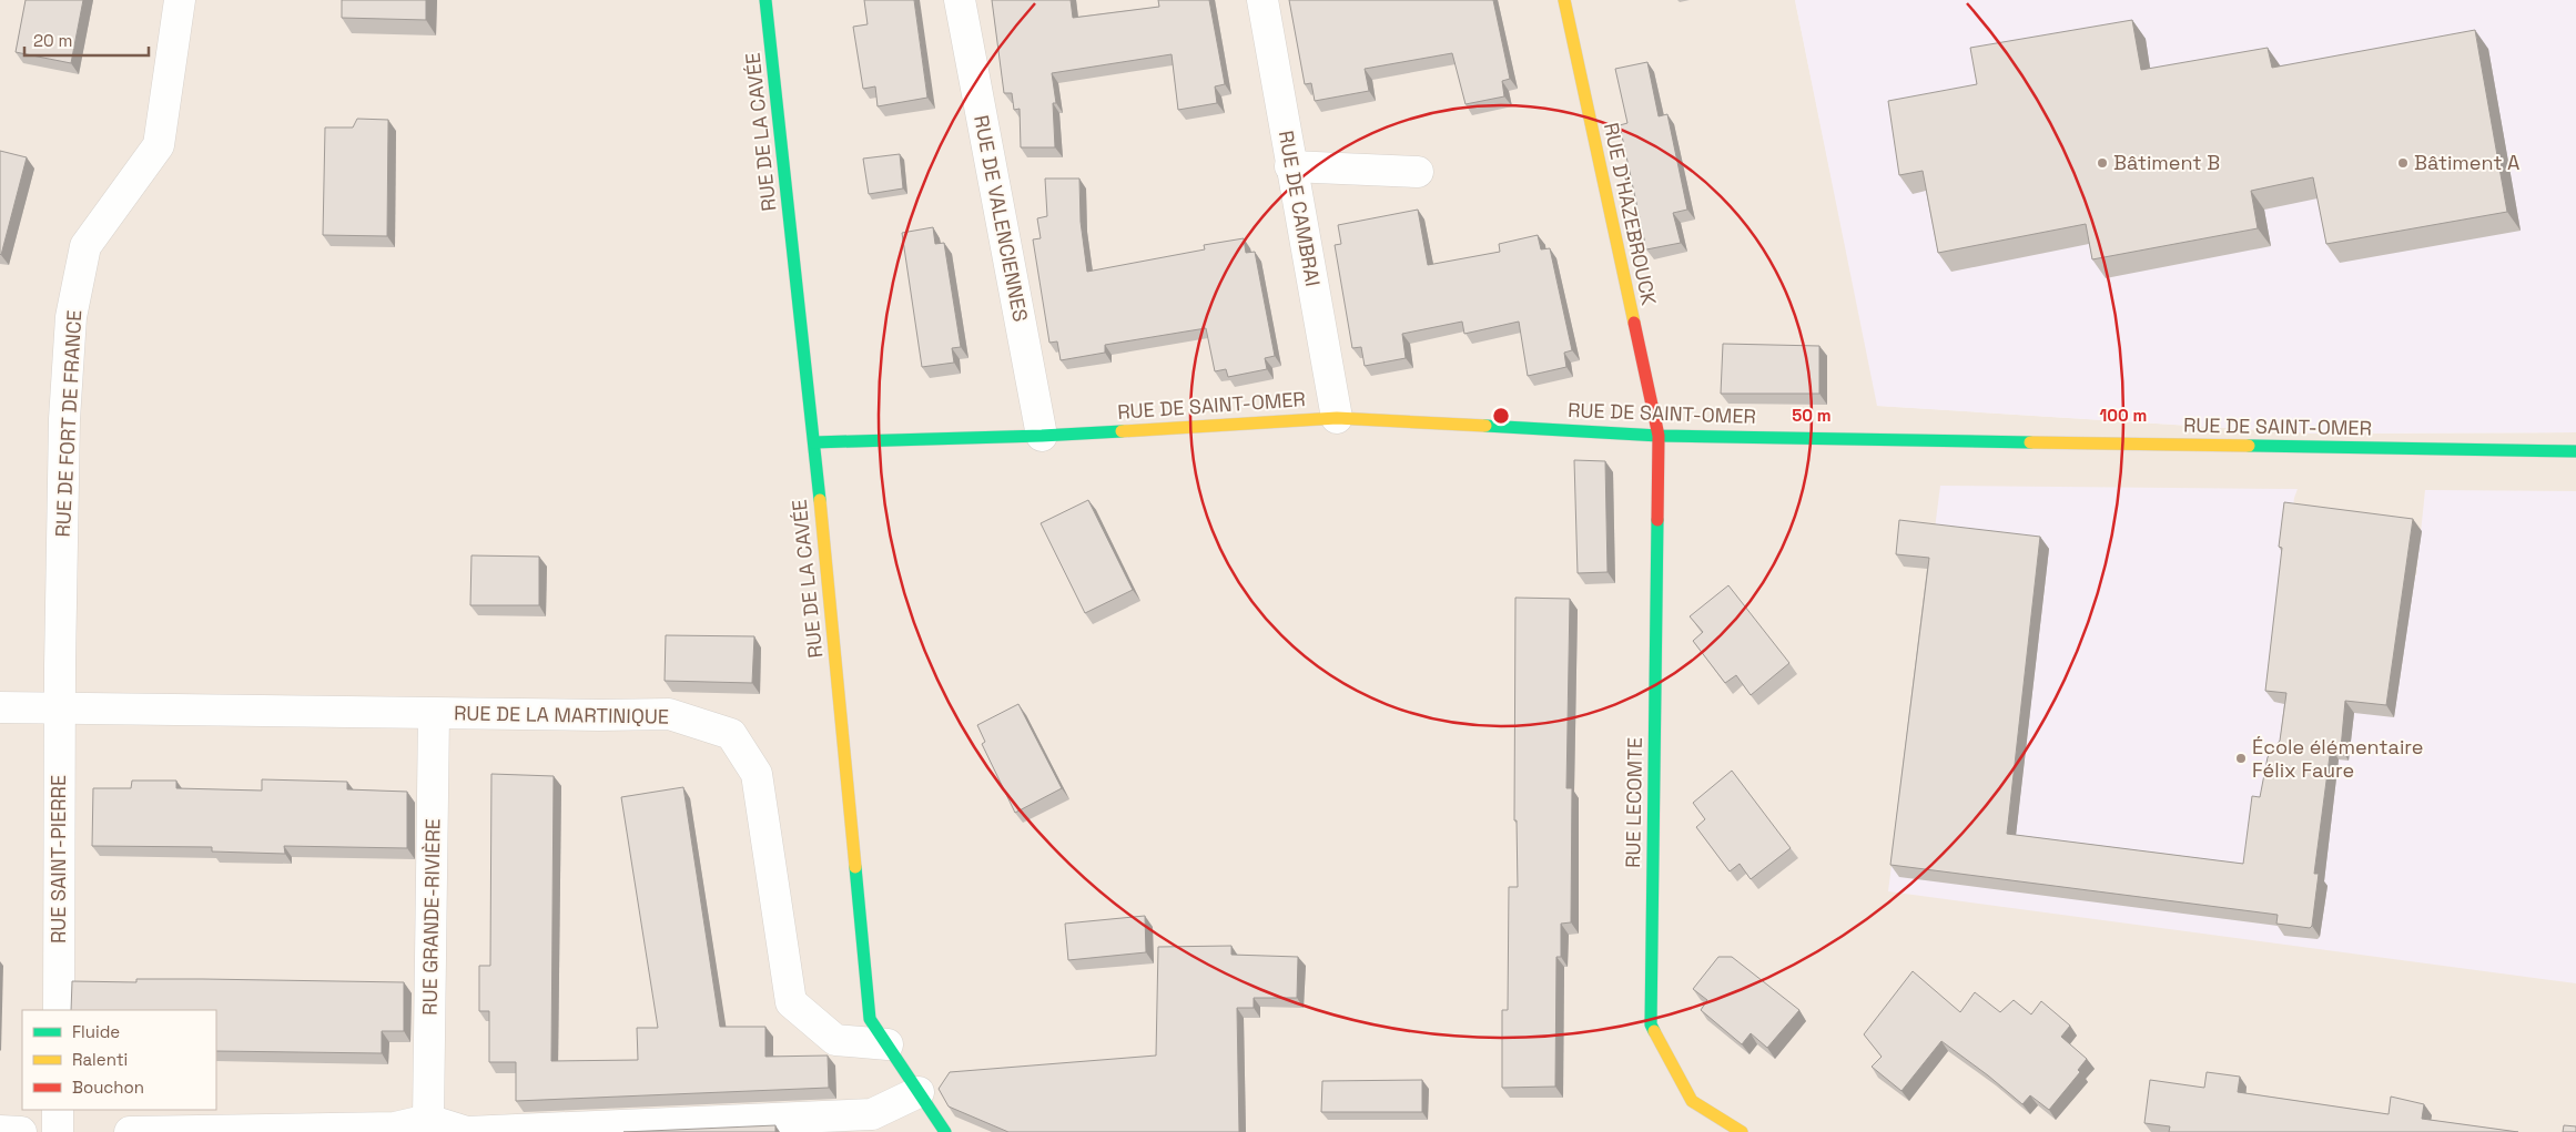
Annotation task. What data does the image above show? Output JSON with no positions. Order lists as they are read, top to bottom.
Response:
{
  "streets": {
    "street": [
      "RUE DE LA CAVÉE",
      "RUE DE CAMBRAI",
      "RUE D'HAZEBROUCK",
      "RUE DE VALENCIENNES",
      "RUE DE SAINT-OMER",
      "RUE DE FORT DE FRANCE",
      "RUE DE LA MARTINIQUE",
      "RUE LECOMTE",
      "RUE SAINT-PIERRE",
      "RUE GRANDE-RIVIÈRE"
    ]
  },
  "crossings": [
    ["RUE DE LA CAVÉE", "RUE DE SAINT-OMER"],
    ["RUE DE LA CAVÉE", "RUE DE LA MARTINIQUE"],
    ["RUE DE CAMBRAI", "RUE DE SAINT-OMER"],
    ["RUE D'HAZEBROUCK", "RUE DE SAINT-OMER"],
    ["RUE D'HAZEBROUCK", "RUE LECOMTE"],
    ["RUE DE VALENCIENNES", "RUE DE SAINT-OMER"],
    ["RUE DE SAINT-OMER", "RUE LECOMTE"],
    ["RUE DE FORT DE FRANCE", "RUE DE LA MARTINIQUE"],
    ["RUE DE FORT DE FRANCE", "RUE SAINT-PIERRE"],
    ["RUE DE LA MARTINIQUE", "RUE SAINT-PIERRE"],
    ["RUE DE LA MARTINIQUE", "RUE GRANDE-RIVIÈRE"]
  ],
  "places": ["Bâtiment B", "Bâtiment A", "École élémentaire Félix Faure"],
  "legend": ["Fluide", "Ralenti", "Bouchon"],
  "scale_bar": "20 m",
  "rings": ["50 m", "100 m"]
}
